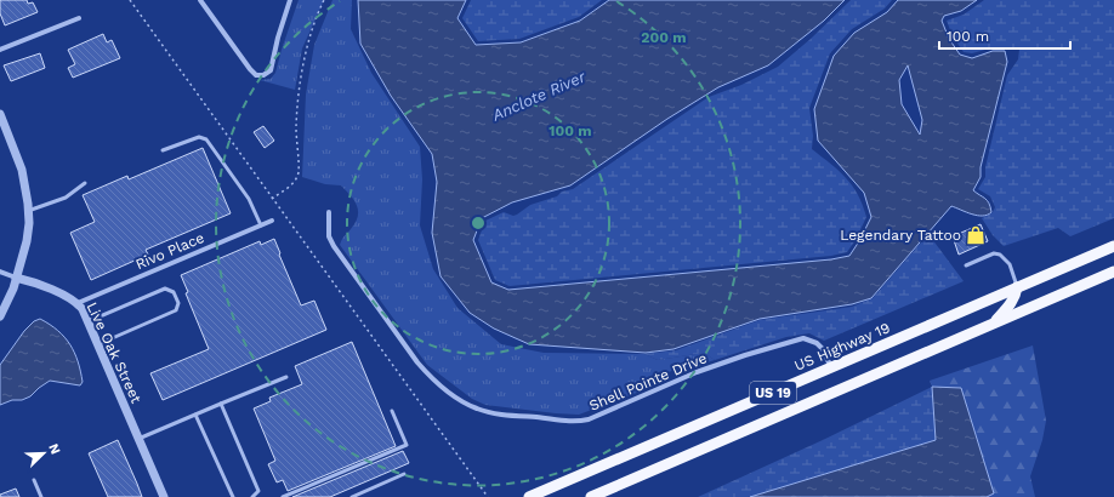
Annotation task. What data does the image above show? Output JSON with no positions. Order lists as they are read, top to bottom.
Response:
{
  "streets": {
    "highway": ["US Highway 19", "US 19"],
    "street": ["Rivo Place", "Live Oak Street", "Shell Pointe Drive"]
  },
  "crossings": [
    ["Rivo Place", "Live Oak Street"],
    ["US Highway 19", "Shell Pointe Drive"]
  ],
  "water": ["Anclote River"],
  "places": {
    "shop": ["Legendary Tattoo"]
  },
  "scale_bar": "100 m",
  "north": "top right",
  "rings": ["200 m", "100 m"]
}
